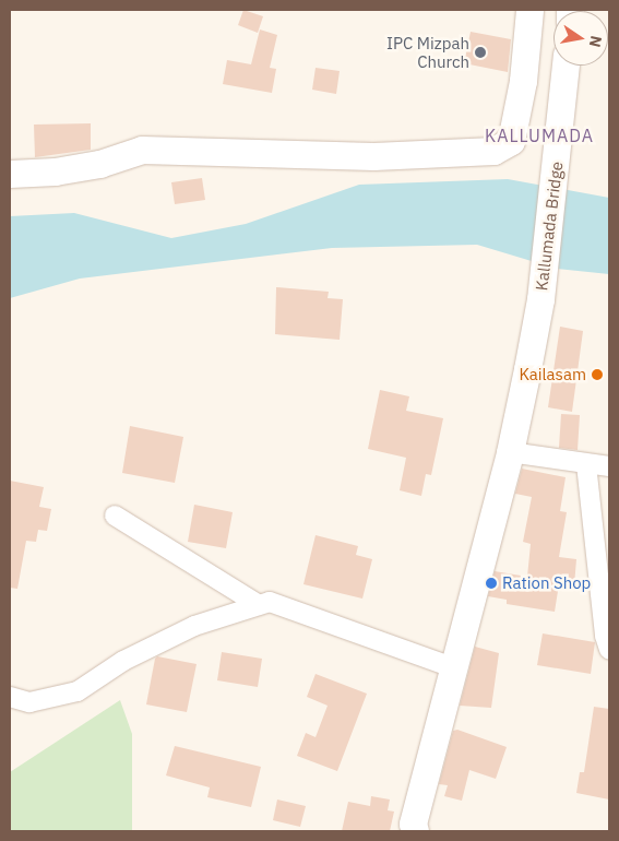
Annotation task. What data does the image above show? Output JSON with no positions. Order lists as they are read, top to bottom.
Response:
{
  "streets": {
    "main road": ["Kallumada Bridge"]
  },
  "districts": ["KALLUMADA"],
  "places": ["IPC Mizpah Church", "Kailasam", "Ration Shop"],
  "north": "right"
}
